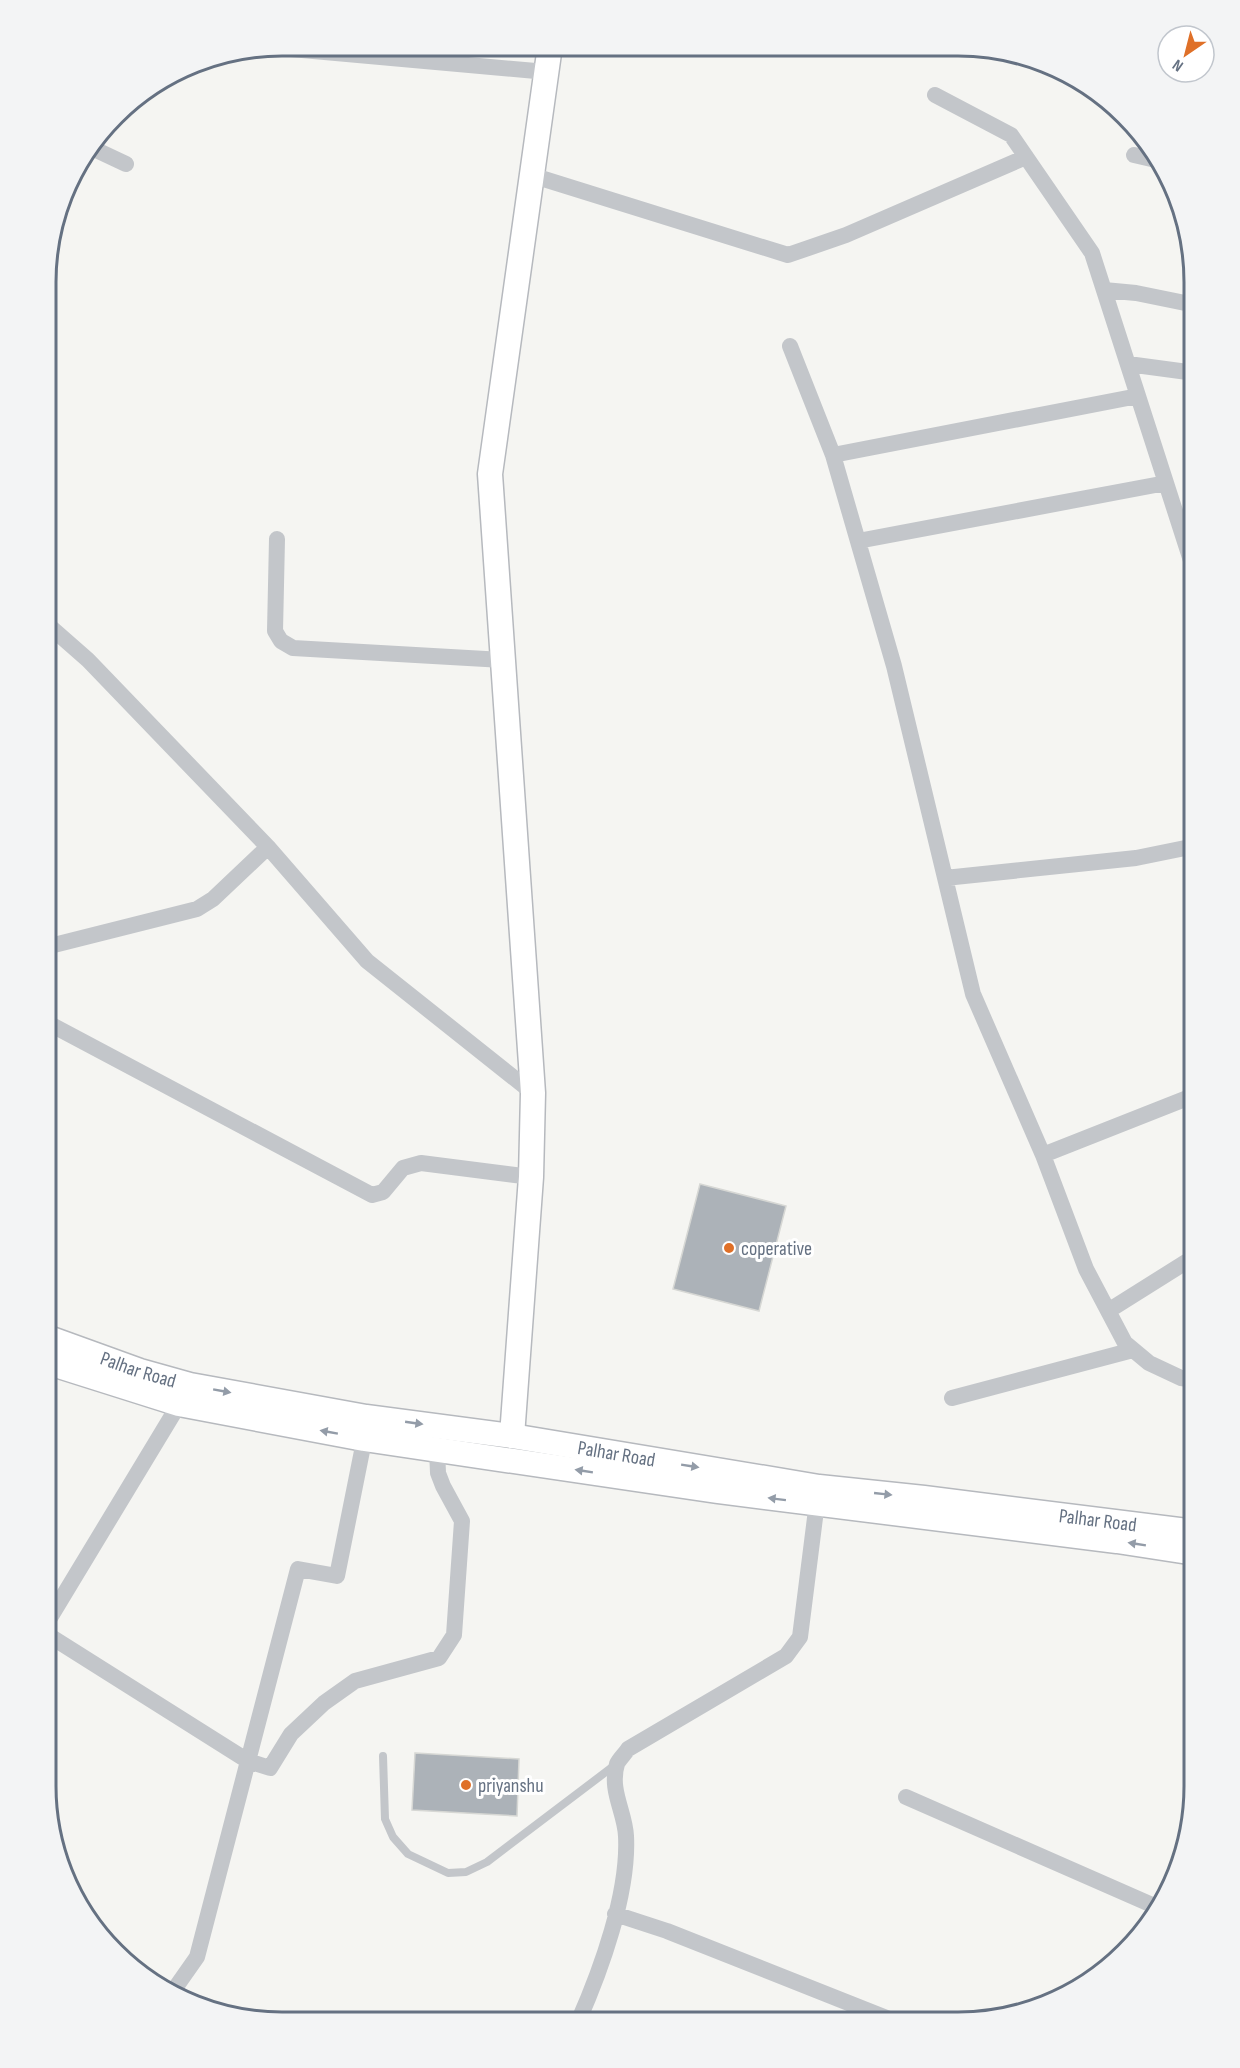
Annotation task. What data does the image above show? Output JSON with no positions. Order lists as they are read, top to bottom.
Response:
{
  "streets": {
    "main road": ["Palhar Road"]
  },
  "places": ["coperative", "priyanshu"],
  "north": "bottom left"
}
